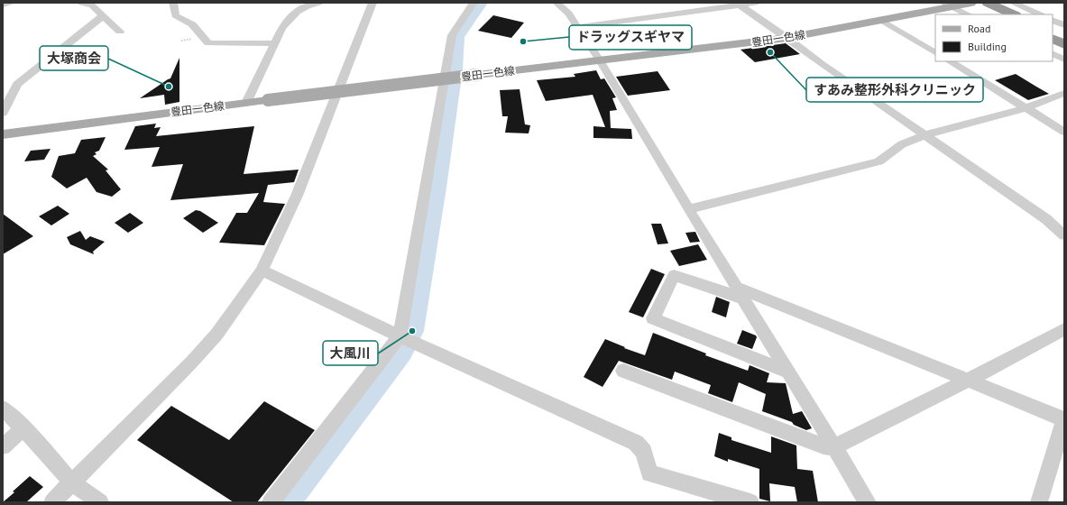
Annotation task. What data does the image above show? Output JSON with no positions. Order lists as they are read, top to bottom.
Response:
{
  "streets": {
    "main road": ["豊田一色線"]
  },
  "places": [
    "ドラッグスギヤマ",
    "すあみ整形外科クリニック",
    "大塚商会",
    "大風川"
  ],
  "legend": ["Road", "Building"]
}
